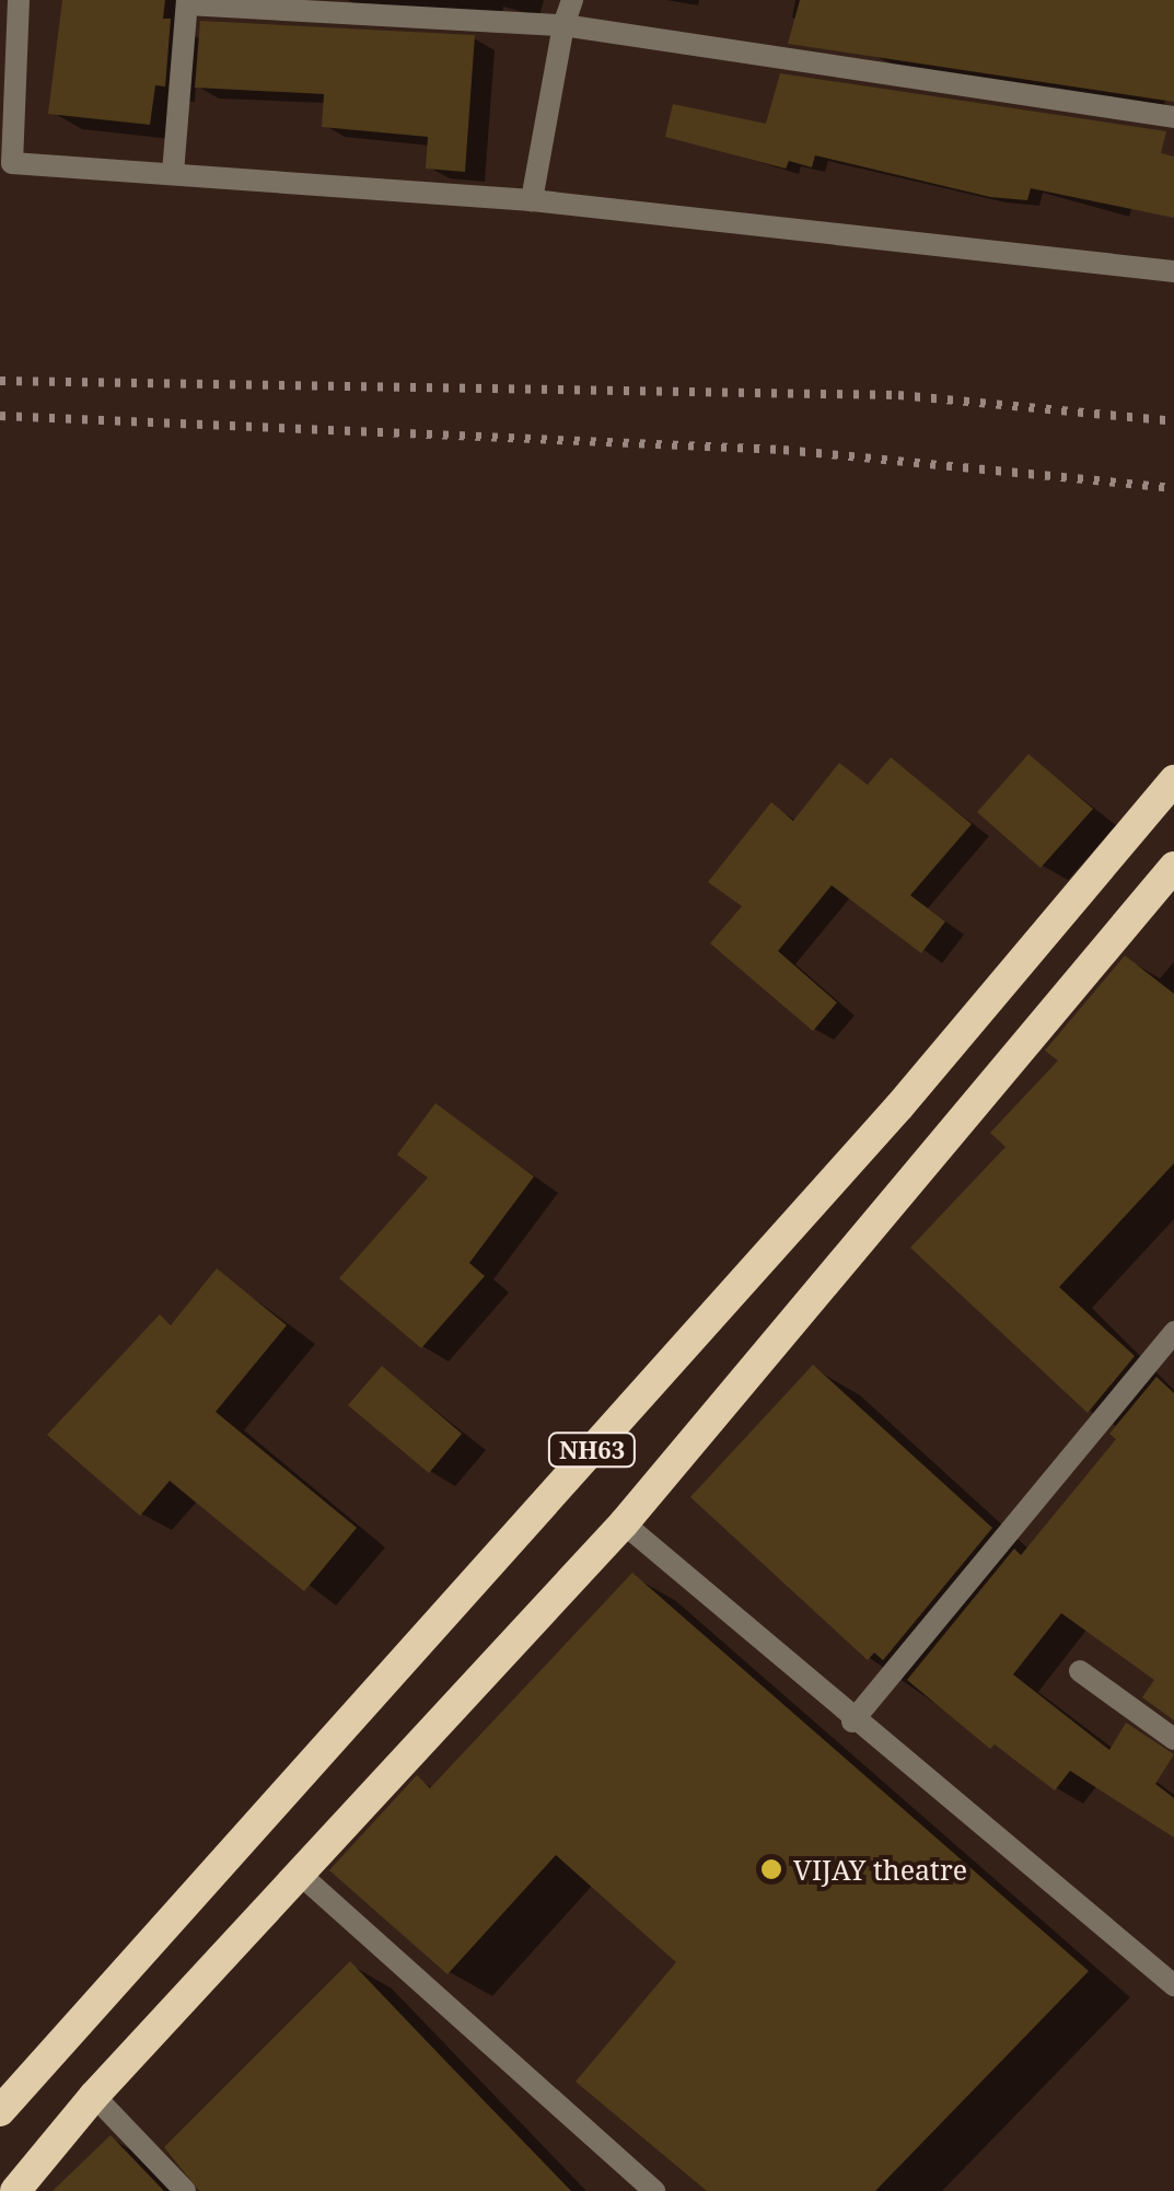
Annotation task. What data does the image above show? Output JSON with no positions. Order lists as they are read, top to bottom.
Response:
{
  "streets": {
    "highway": ["NH63"]
  },
  "places": ["VIJAY theatre"]
}
